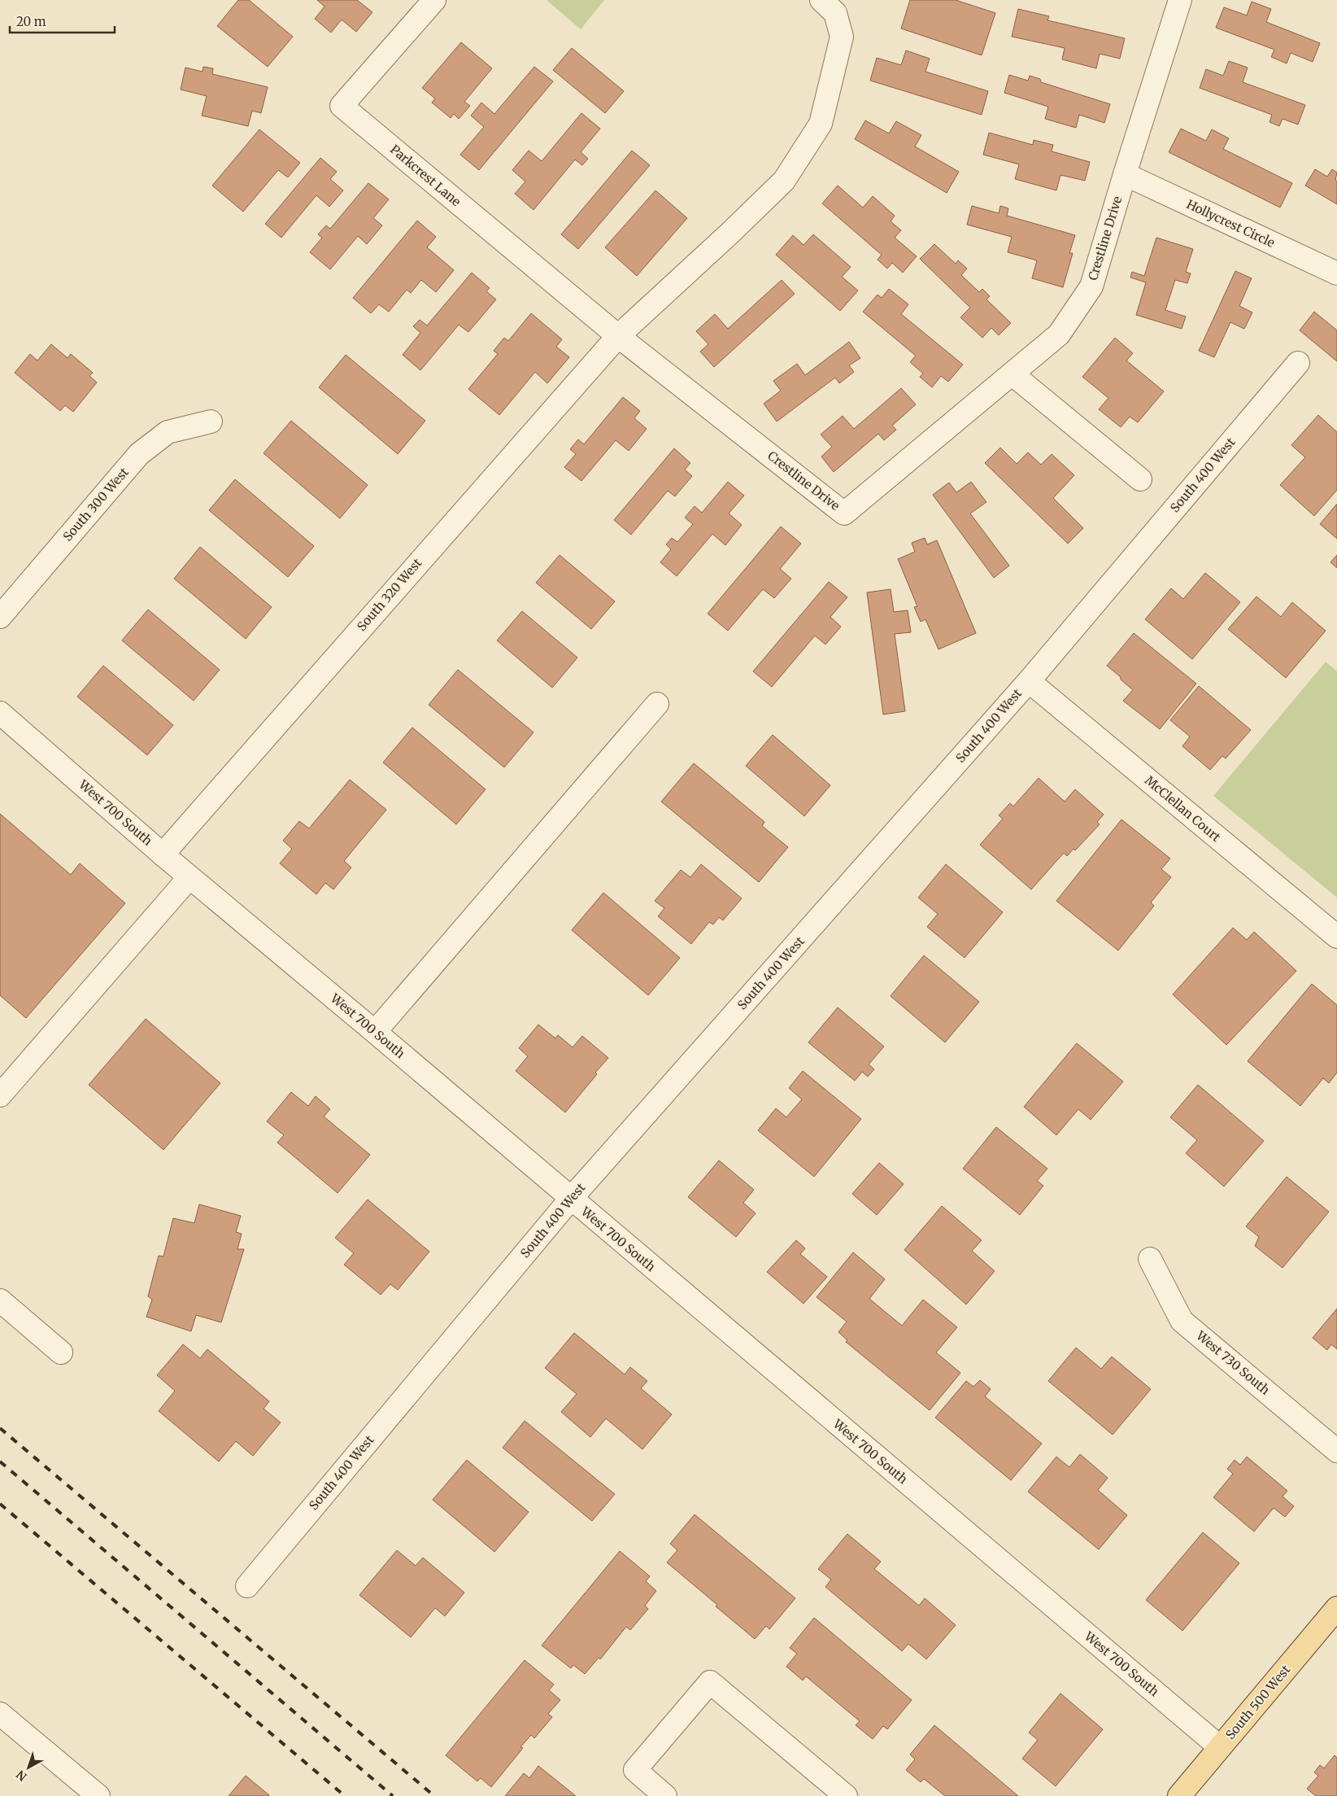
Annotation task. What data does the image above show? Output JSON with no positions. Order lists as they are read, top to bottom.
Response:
{
  "streets": {
    "main road": ["South 500 West"],
    "street": [
      "Parkcrest Lane",
      "Hollycrest Circle",
      "Crestline Drive",
      "South 400 West",
      "South 300 West",
      "South 320 West",
      "McClellan Court",
      "West 700 South",
      "West 730 South"
    ]
  },
  "crossings": [
    ["Parkcrest Lane", "Crestline Drive"],
    ["Parkcrest Lane", "South 320 West"],
    ["Hollycrest Circle", "Crestline Drive"],
    ["Crestline Drive", "South 320 West"],
    ["South 400 West", "McClellan Court"],
    ["South 400 West", "West 700 South"],
    ["South 320 West", "West 700 South"],
    ["West 700 South", "South 500 West"]
  ],
  "scale_bar": "20 m",
  "north": "bottom left"
}
